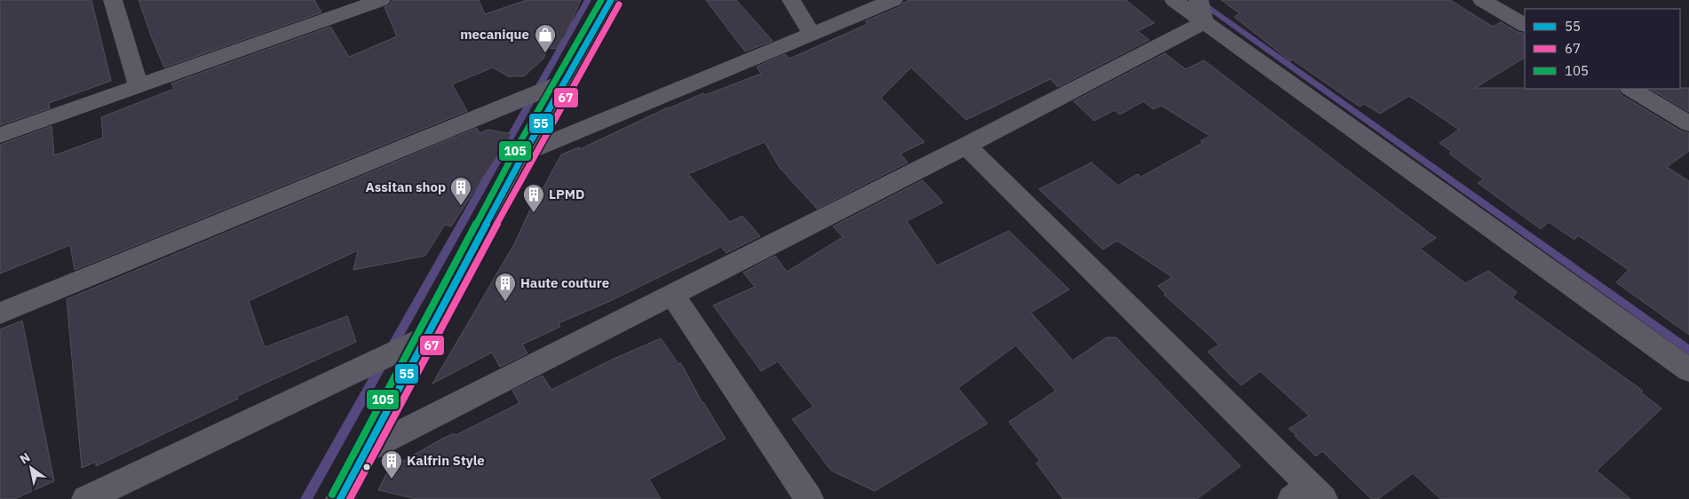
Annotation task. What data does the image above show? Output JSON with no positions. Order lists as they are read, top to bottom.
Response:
{
  "places": {
    "shop": ["mecanique"],
    "building": [
      "Assitan shop",
      "LPMD",
      "Haute couture",
      "Kalfrin Style"
    ]
  },
  "lines": ["transit line 55", "transit line 105", "transit line 67"],
  "legend": ["55", "67", "105"],
  "north": "top left"
}
